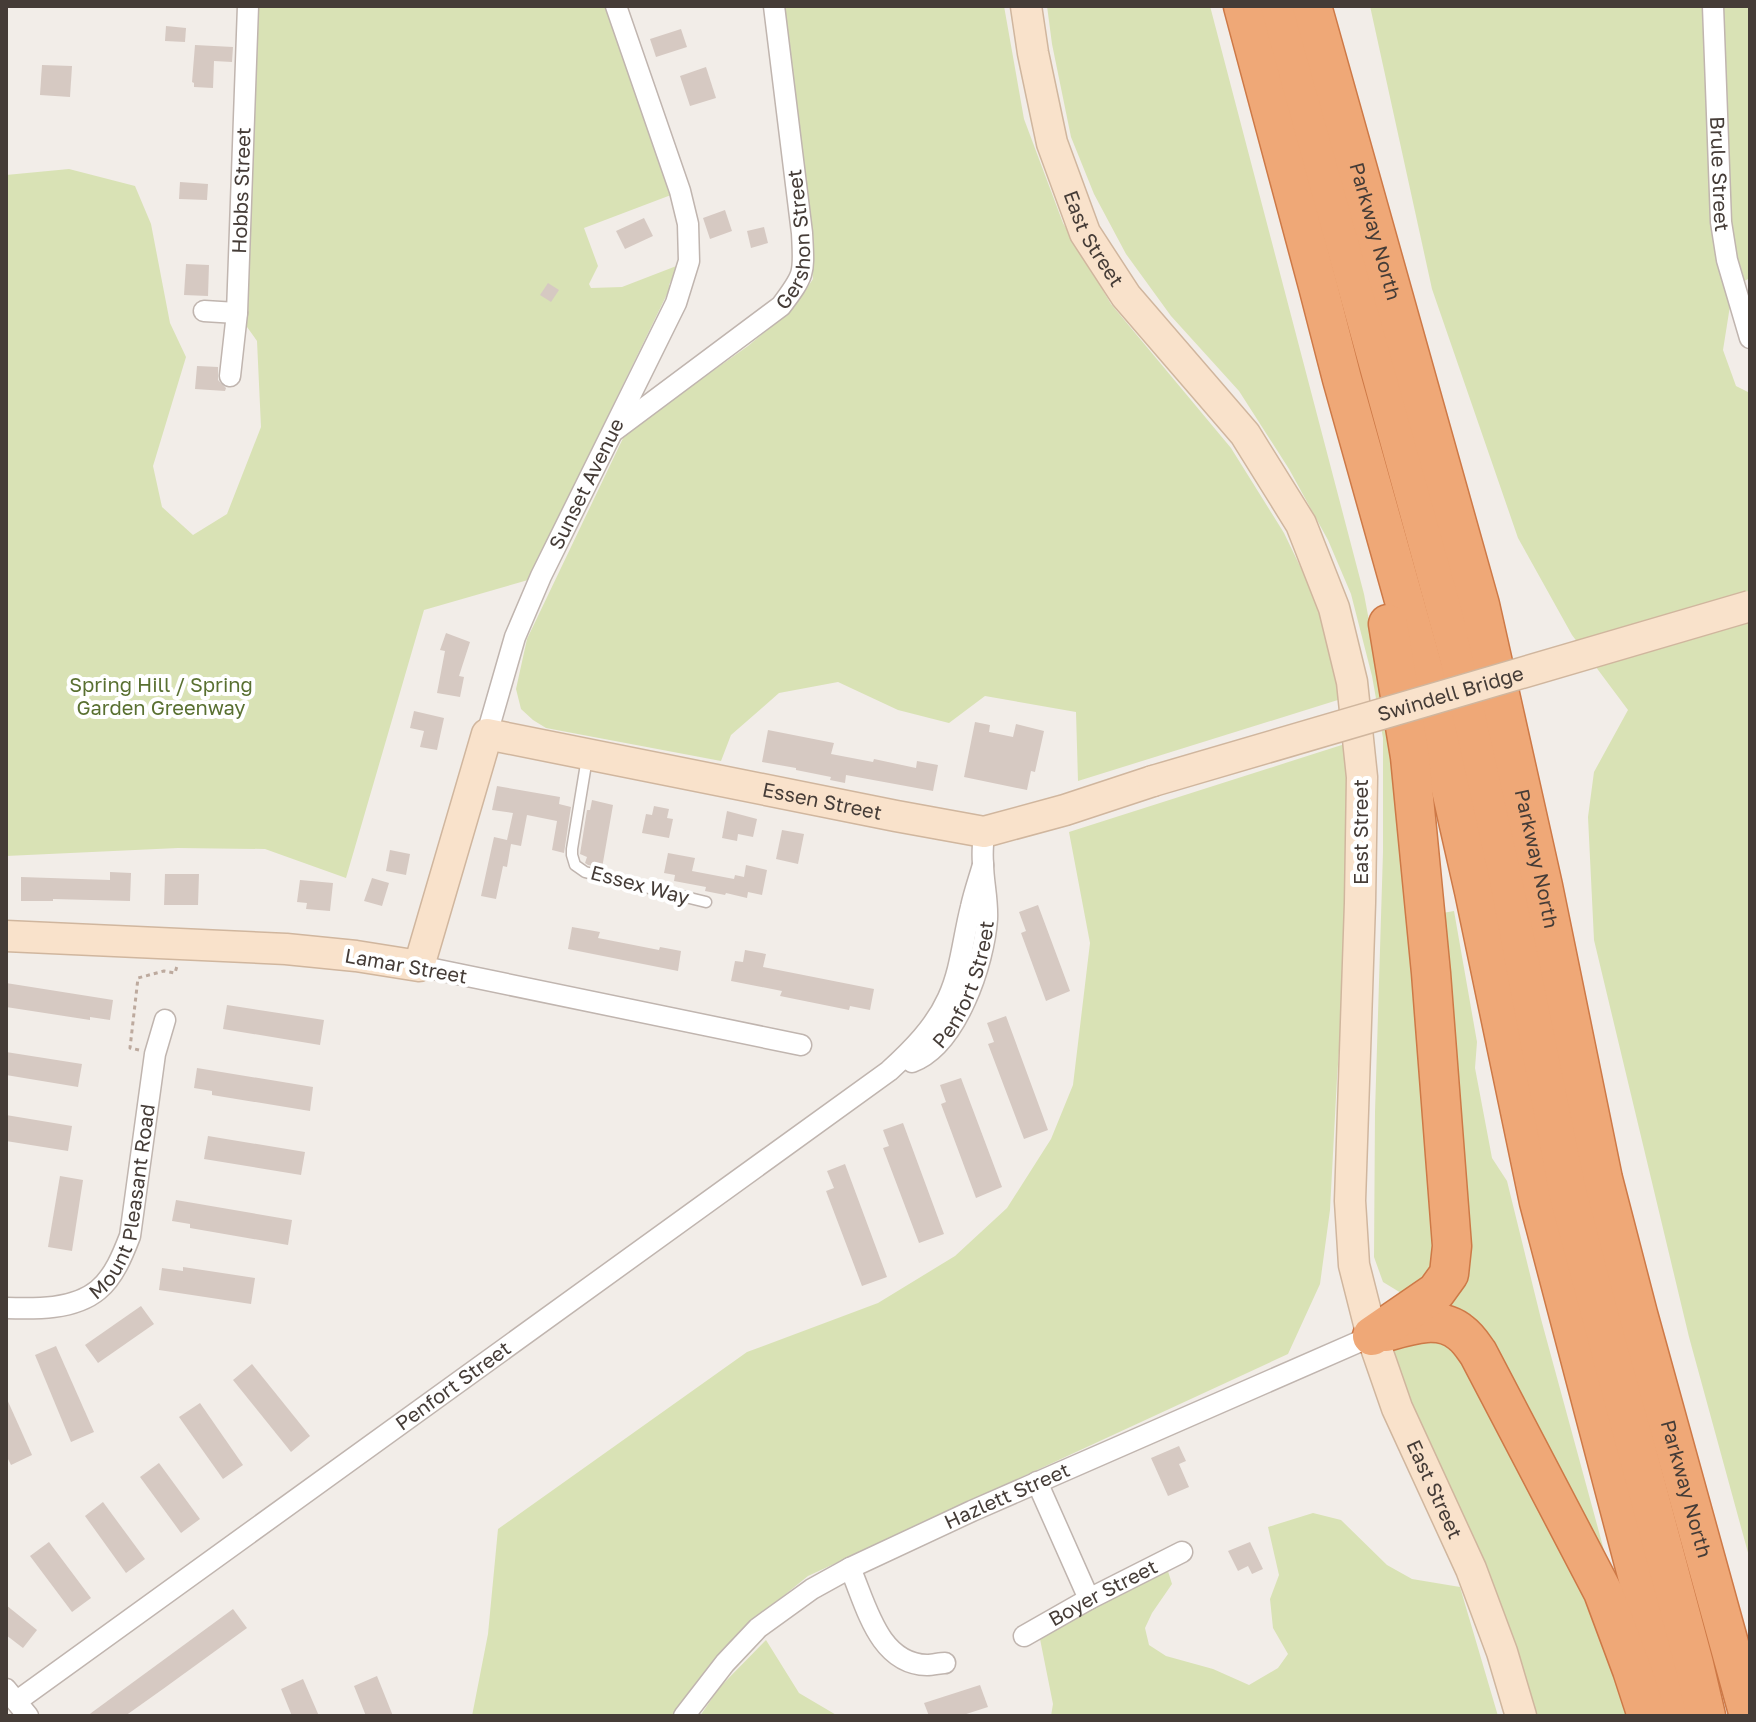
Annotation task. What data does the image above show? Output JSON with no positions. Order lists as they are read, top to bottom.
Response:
{
  "streets": {
    "highway": ["Parkway North"],
    "street": [
      "Brule Street",
      "Hobbs Street",
      "Gershon Street",
      "East Street",
      "Sunset Avenue",
      "Swindell Bridge",
      "Essen Street",
      "Lamar Street",
      "Penfort Street",
      "Mount Pleasant Road",
      "Hazlett Street",
      "Boyer Street"
    ],
    "lane": ["Essex Way"]
  },
  "crossings": [
    ["Gershon Street", "Sunset Avenue"],
    ["East Street", "Hazlett Street"],
    ["Sunset Avenue", "Essen Street"],
    ["Sunset Avenue", "Lamar Street"],
    ["Swindell Bridge", "Essen Street"],
    ["Essen Street", "Essex Way"],
    ["Essen Street", "Penfort Street"]
  ],
  "parks": ["Spring Hill / Spring Garden Greenway"]
}
